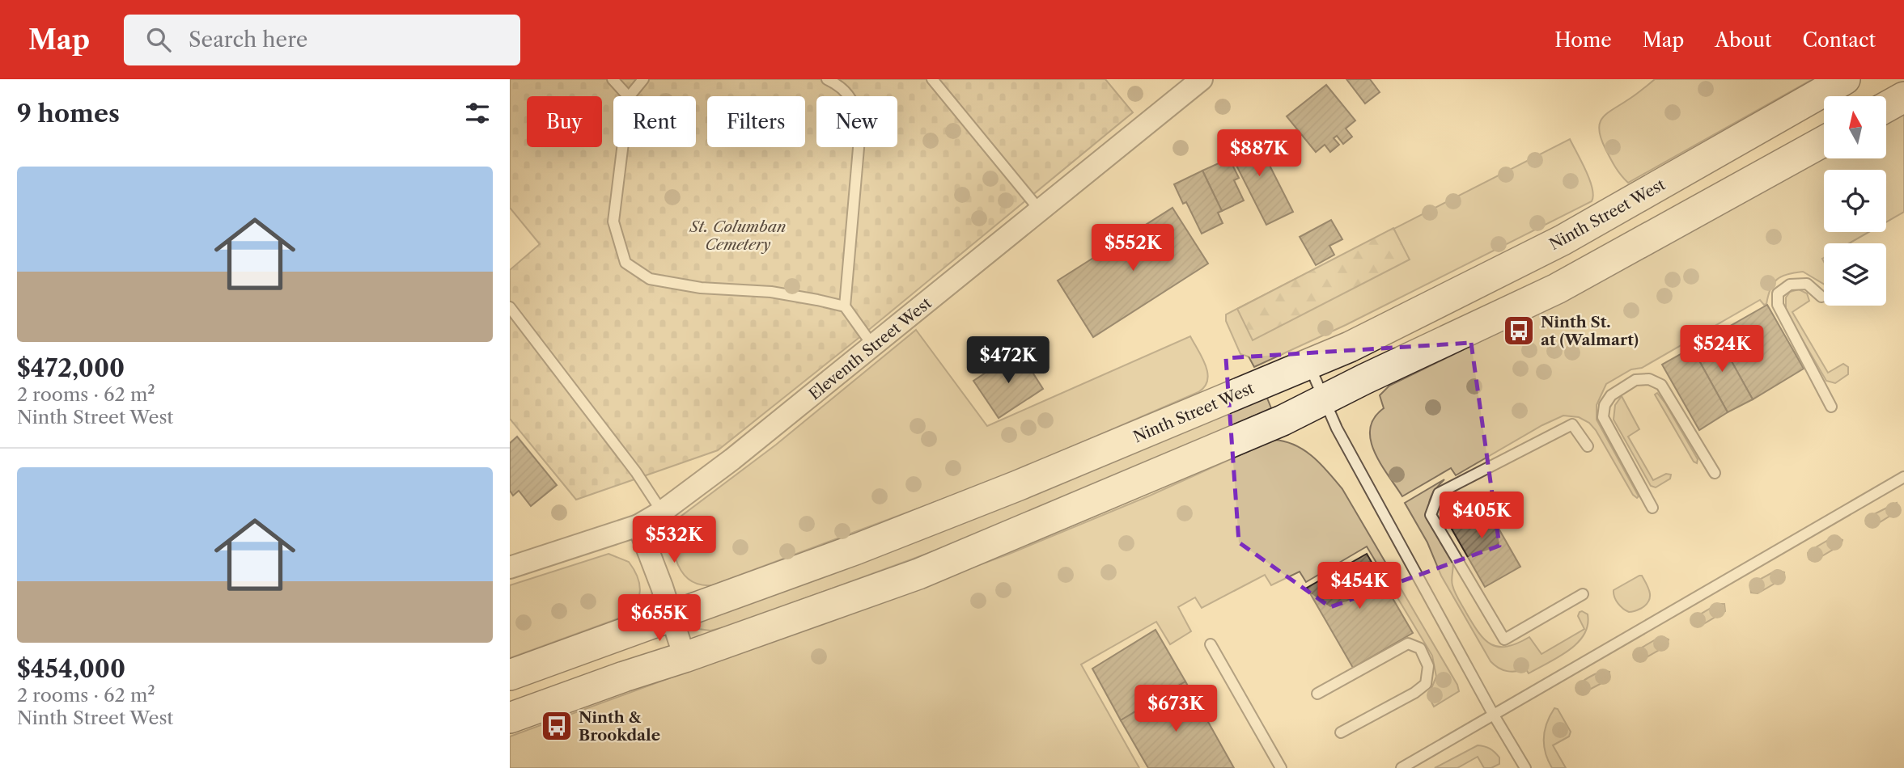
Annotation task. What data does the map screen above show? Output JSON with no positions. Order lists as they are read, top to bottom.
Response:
{
  "streets": {
    "main road": ["Ninth Street West"],
    "street": ["Eleventh Street West"]
  },
  "parks": ["St. Columban Cemetery"],
  "places": {
    "bus stop": ["Ninth St. at (Walmart)", "Ninth & Brookdale"]
  },
  "north": "top",
  "page": {
    "header": "Map",
    "search": "Search here",
    "nav": [
      "Home",
      "Map",
      "About",
      "Contact"
    ],
    "heading": "9 homes",
    "chip": [
      "Buy",
      "Rent",
      "Filters",
      "New"
    ],
    "price": [
      "$887K",
      "$552K",
      "$524K",
      "$472K",
      "$405K",
      "$532K",
      "$454K",
      "$655K",
      "$673K"
    ],
    "list": [
      {
        "name": "$472,000",
        "note": "2 rooms · 62 m² · Ninth Street West"
      },
      {
        "name": "$454,000",
        "note": "2 rooms · 62 m² · Ninth Street West"
      }
    ]
  }
}
